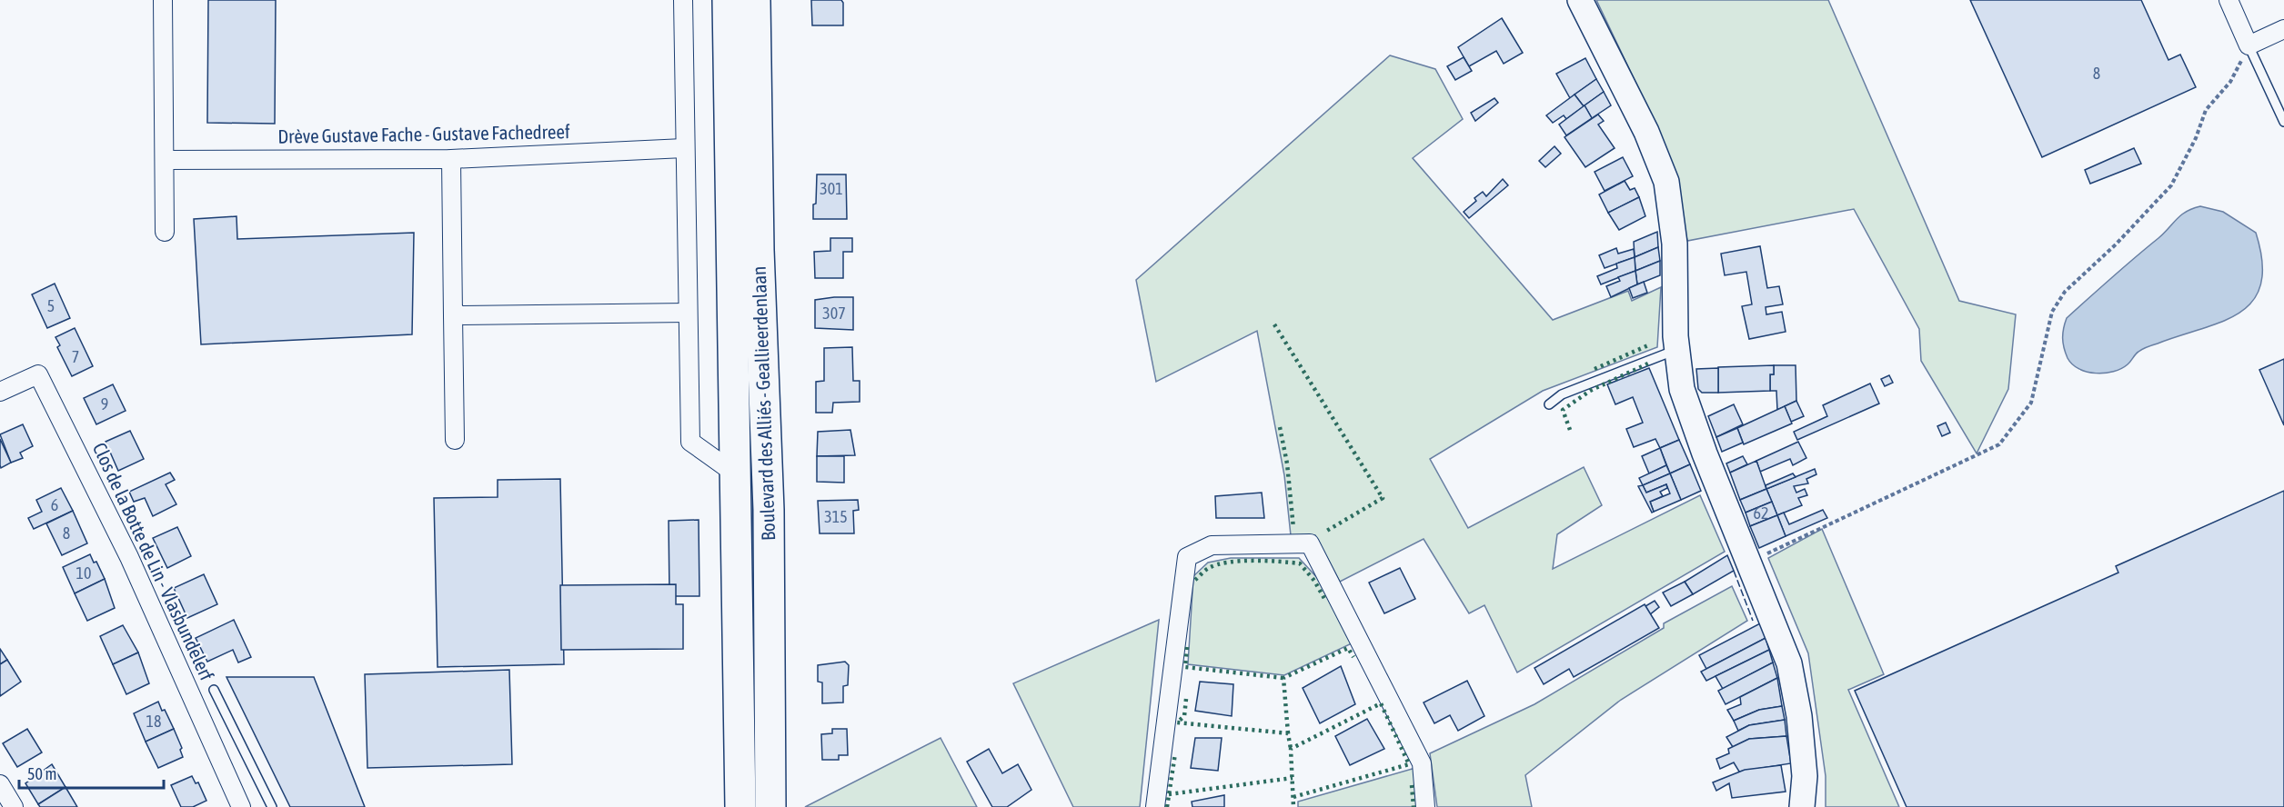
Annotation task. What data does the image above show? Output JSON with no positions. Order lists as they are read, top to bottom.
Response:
{
  "streets": {
    "highway": ["Boulevard des Alliés - Geallieerdenlaan"],
    "street": ["Drève Gustave Fache - Gustave Fachedreef", "Clos de la Botte de Lin - Vlasbundelerf"]
  },
  "house_numbers": [
    "8",
    "301",
    "5",
    "307",
    "7",
    "9",
    "6",
    "62",
    "315",
    "8",
    "10",
    "18"
  ],
  "scale_bar": "50 m"
}
